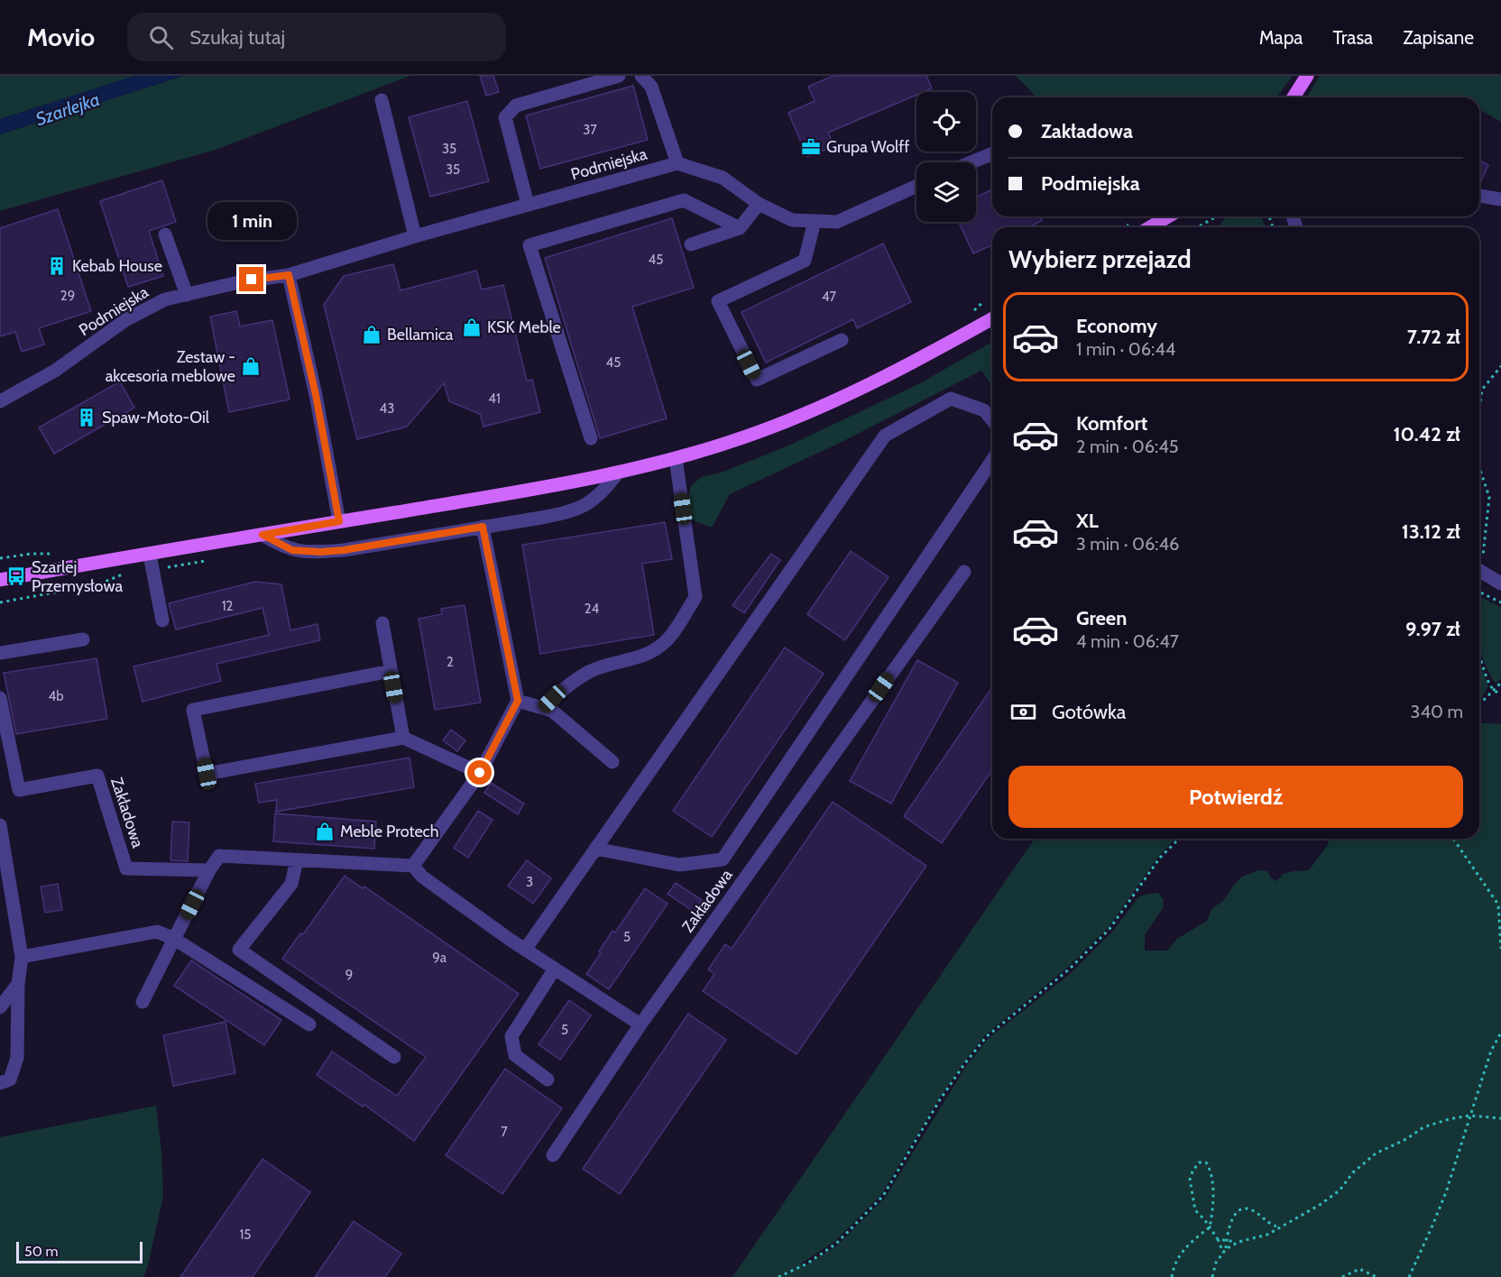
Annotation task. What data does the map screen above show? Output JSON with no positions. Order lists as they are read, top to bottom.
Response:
{
  "streets": {
    "street": ["Podmiejska", "Zakładowa"]
  },
  "water": ["Szarlejka"],
  "places": {
    "office": ["Grupa Wolff"],
    "building": ["Kebab House", "Spaw-Moto-Oil"],
    "shop": [
      "KSK Meble",
      "Bellamica",
      "Zestaw - akcesoria meblowe",
      "Meble Protech"
    ],
    "bus stop": ["Szarlej Przemysłowa"]
  },
  "house_numbers": [
    "37",
    "35",
    "35",
    "45",
    "29",
    "47",
    "45",
    "41",
    "43",
    "12",
    "24",
    "2",
    "4b",
    "3",
    "5",
    "9a",
    "9",
    "5",
    "7",
    "15"
  ],
  "scale_bar": "50 m",
  "page": {
    "header": "Movio",
    "search": "Szukaj tutaj",
    "nav": ["Mapa", "Trasa", "Zapisane"],
    "banner": ["Zakładowa", "Podmiejska"],
    "bubble": "1 min",
    "heading": "Wybierz przejazd",
    "list": [
      {
        "name": "Economy",
        "note": "1 min · 06:44",
        "value": "7.72 zł"
      },
      {
        "name": "Komfort",
        "note": "2 min · 06:45",
        "value": "10.42 zł"
      },
      {
        "name": "XL",
        "note": "3 min · 06:46",
        "value": "13.12 zł"
      },
      {
        "name": "Green",
        "note": "4 min · 06:47",
        "value": "9.97 zł"
      }
    ],
    "pay": ["Gotówka", "340 m"],
    "buttons": "Potwierdź",
    "scale": "50 m"
  }
}
